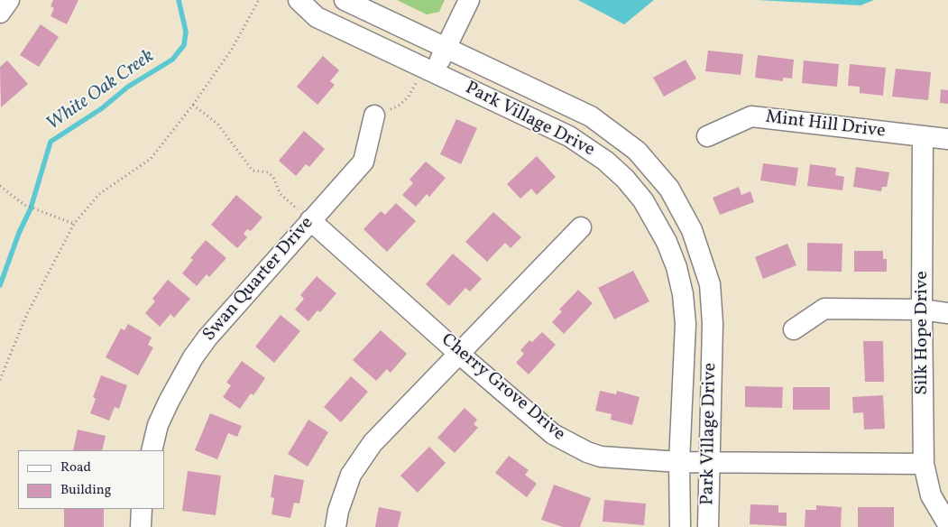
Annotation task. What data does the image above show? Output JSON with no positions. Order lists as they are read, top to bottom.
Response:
{
  "streets": {
    "street": [
      "Park Village Drive",
      "Mint Hill Drive",
      "Swan Quarter Drive",
      "Silk Hope Drive",
      "Cherry Grove Drive"
    ]
  },
  "crossings": [
    ["Park Village Drive", "Cherry Grove Drive"],
    ["Mint Hill Drive", "Silk Hope Drive"],
    ["Swan Quarter Drive", "Cherry Grove Drive"],
    ["Silk Hope Drive", "Cherry Grove Drive"]
  ],
  "water": ["White Oak Creek"],
  "legend": ["Road", "Building"]
}
